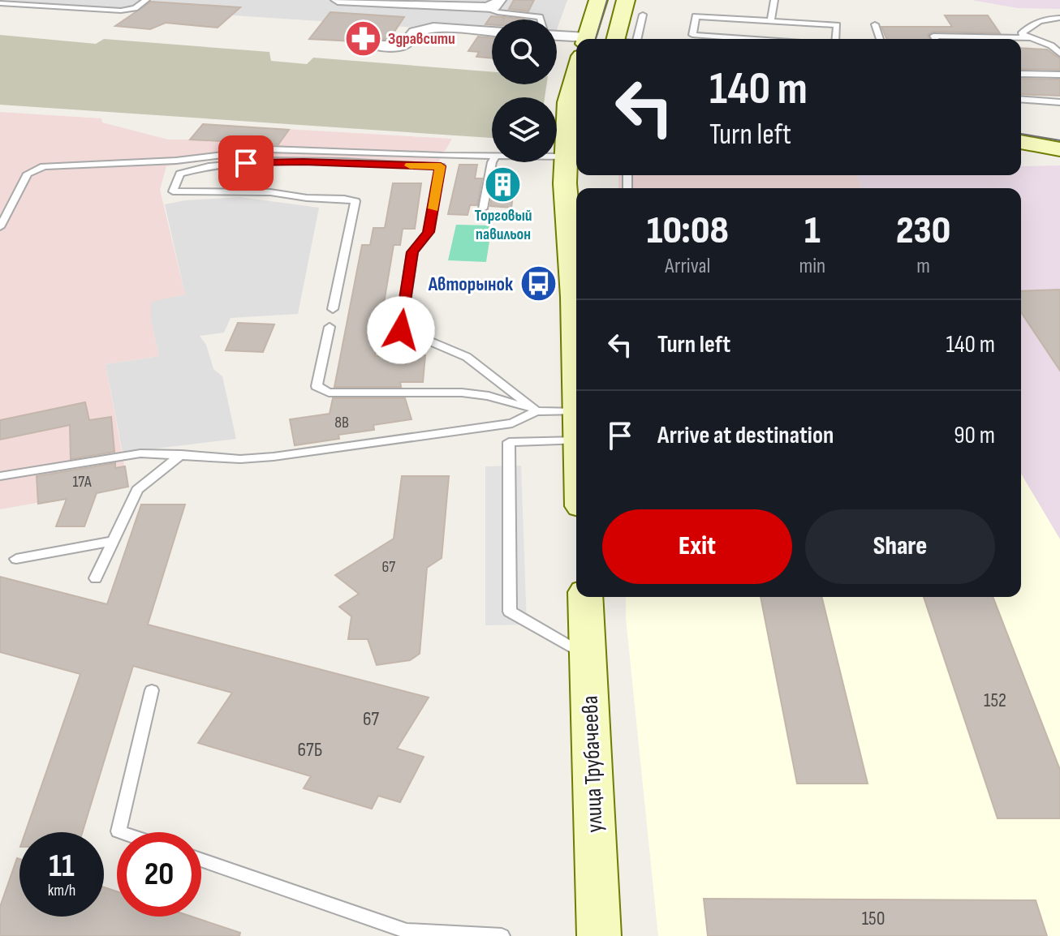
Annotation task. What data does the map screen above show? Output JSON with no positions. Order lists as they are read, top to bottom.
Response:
{
  "streets": {
    "main road": ["улица Трубачеева"]
  },
  "places": {
    "pharmacy": ["Здравсити"],
    "building": ["Торговый павильон"],
    "bus stop": ["Авторынок"]
  },
  "house_numbers": [
    "8В",
    "17А",
    "67",
    "152",
    "67",
    "67Б",
    "150"
  ],
  "page": {
    "turn": ["140 m", "Turn left"],
    "eta": [
      "10:08",
      "Arrival",
      "1",
      "min",
      "230",
      "m"
    ],
    "list": [
      {
        "name": "Turn left",
        "value": "140 m"
      },
      {
        "name": "Arrive at destination",
        "value": "90 m"
      }
    ],
    "buttons": ["Exit", "Share"],
    "speed": "11 km/h",
    "limit": "20"
  }
}
